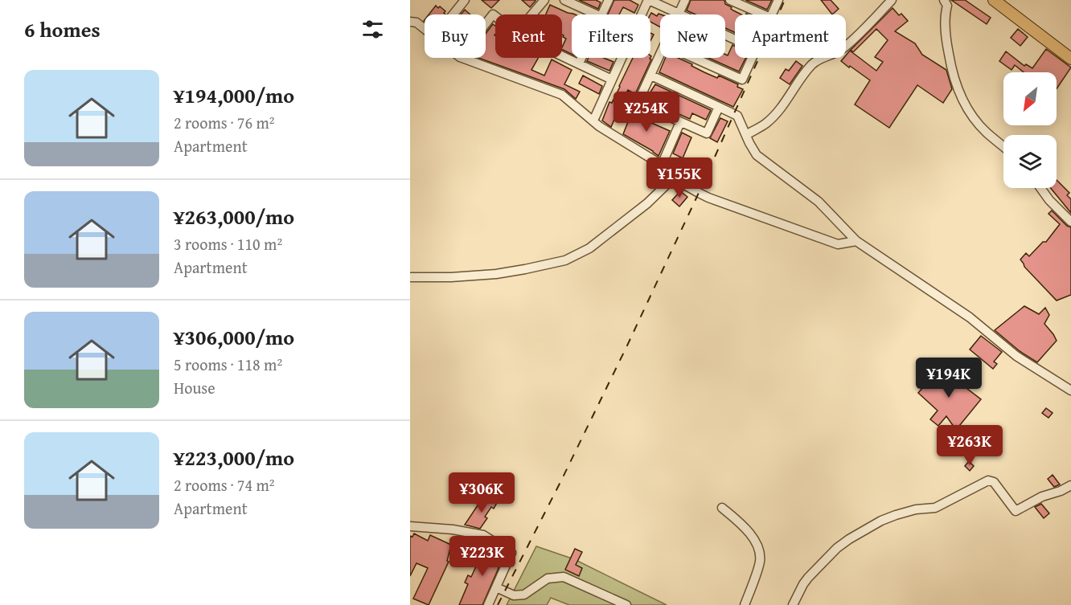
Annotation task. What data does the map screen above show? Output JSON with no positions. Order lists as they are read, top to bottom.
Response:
{
  "north": "bottom left",
  "page": {
    "heading": "6 homes",
    "chip": [
      "Buy",
      "Rent",
      "Filters",
      "New",
      "Apartment"
    ],
    "list": [
      {
        "name": "¥194,000/mo",
        "note": "2 rooms · 76 m² · Apartment"
      },
      {
        "name": "¥263,000/mo",
        "note": "3 rooms · 110 m² · Apartment"
      },
      {
        "name": "¥306,000/mo",
        "note": "5 rooms · 118 m² · House"
      },
      {
        "name": "¥223,000/mo",
        "note": "2 rooms · 74 m² · Apartment"
      }
    ],
    "price": [
      "¥254K",
      "¥155K",
      "¥194K",
      "¥263K",
      "¥306K",
      "¥223K"
    ]
  }
}
